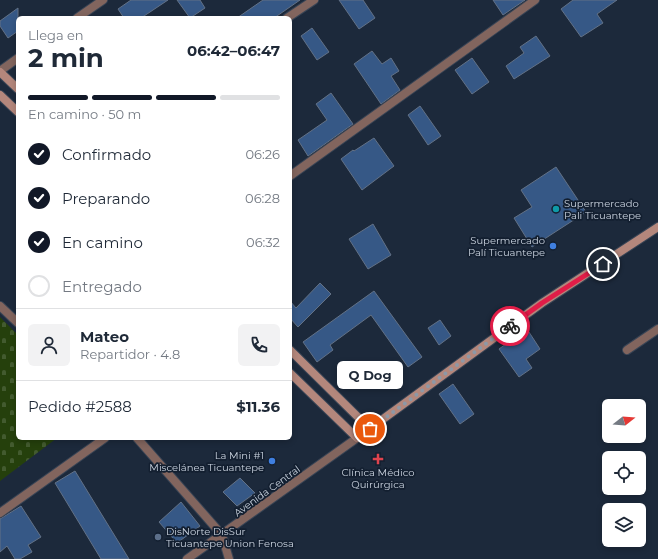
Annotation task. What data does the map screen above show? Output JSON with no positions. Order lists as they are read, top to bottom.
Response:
{
  "streets": {
    "street": ["Avenida Central"]
  },
  "places": {
    "other": [
      "Supermercado Pali Ticuantepe",
      "Supermercado Palí Ticuantepe",
      "Q Dog",
      "La Mini #1 Miscelánea Ticuantepe",
      "DisNorte DisSur Ticuantepe Union Fenosa"
    ],
    "health": ["Clínica Médico Quirúrgica"]
  },
  "north": "right",
  "page": {
    "heading": ["2 min", "Llega en", "06:42–06:47"],
    "panel": [
      "Mateo",
      "Repartidor · 4.8",
      "Pedido #2588",
      "$11.36"
    ],
    "bar": "En camino · 50 m",
    "list": [
      ["Confirmado", "06:26"],
      ["Preparando", "06:28"],
      ["En camino", "06:32"],
      "Entregado"
    ],
    "bubble": "Q Dog"
  }
}
